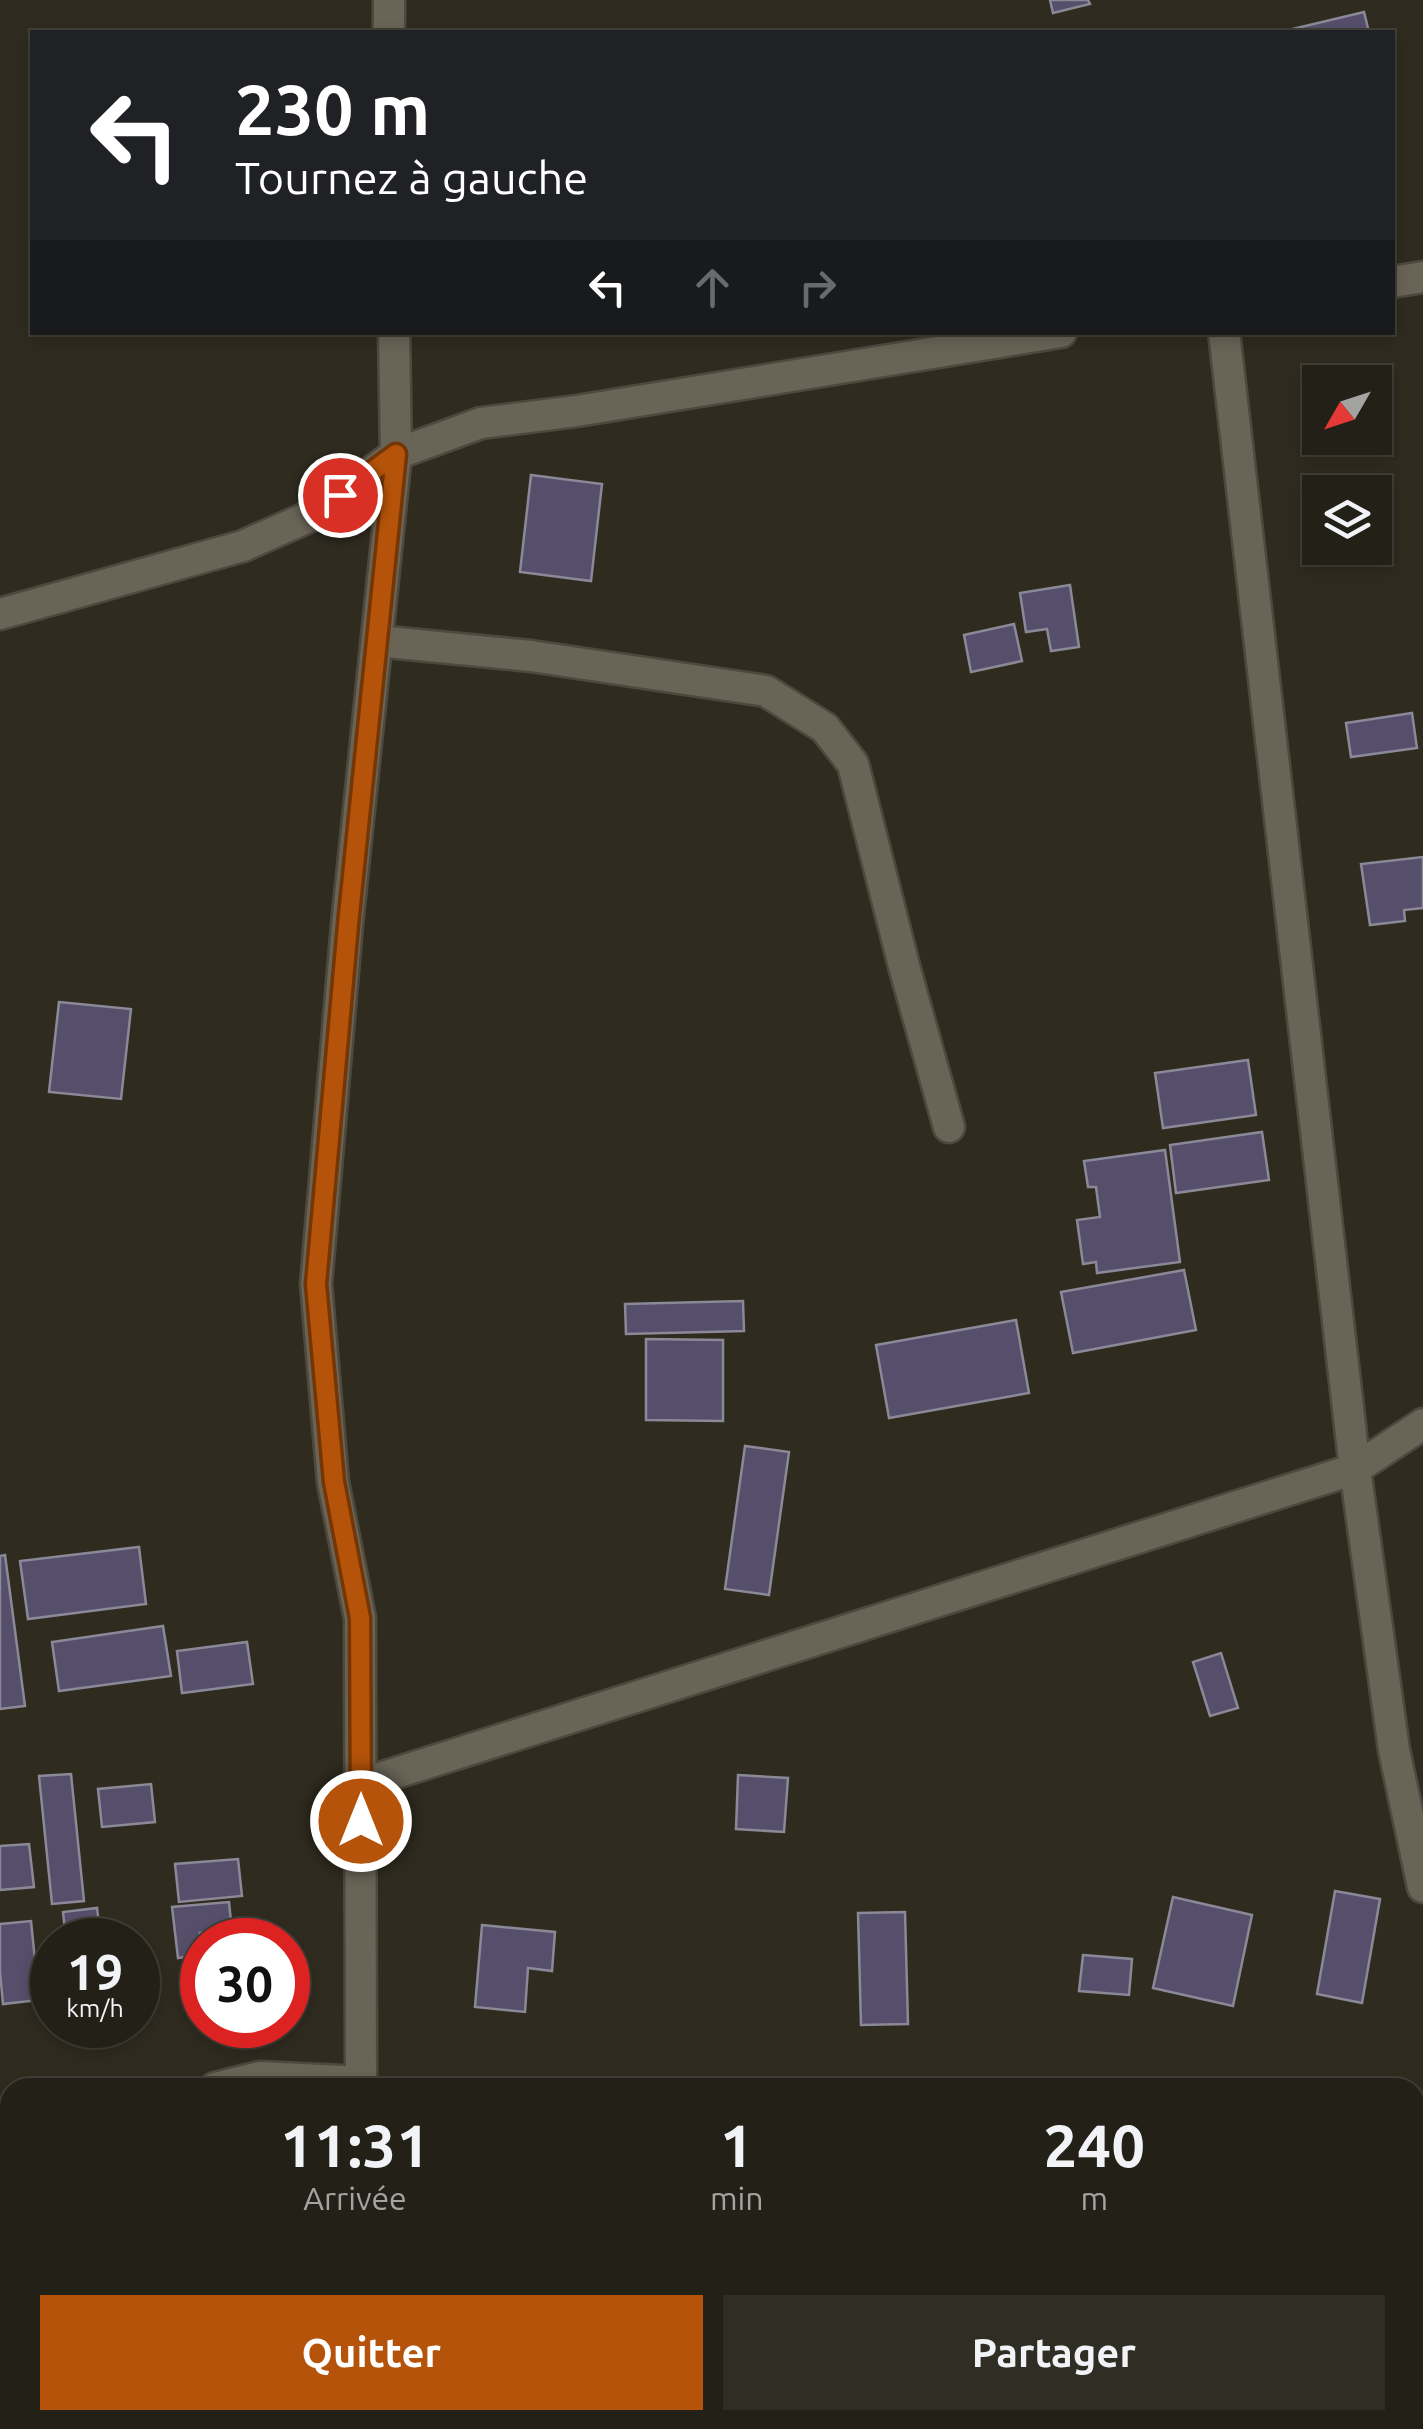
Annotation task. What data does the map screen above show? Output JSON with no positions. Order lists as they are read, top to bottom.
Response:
{
  "north": "bottom left",
  "page": {
    "turn": ["230 m", "Tournez à gauche"],
    "speed": "19 km/h",
    "limit": "30",
    "eta": [
      "11:31",
      "Arrivée",
      "1",
      "min",
      "240",
      "m"
    ],
    "buttons": ["Quitter", "Partager"]
  }
}
